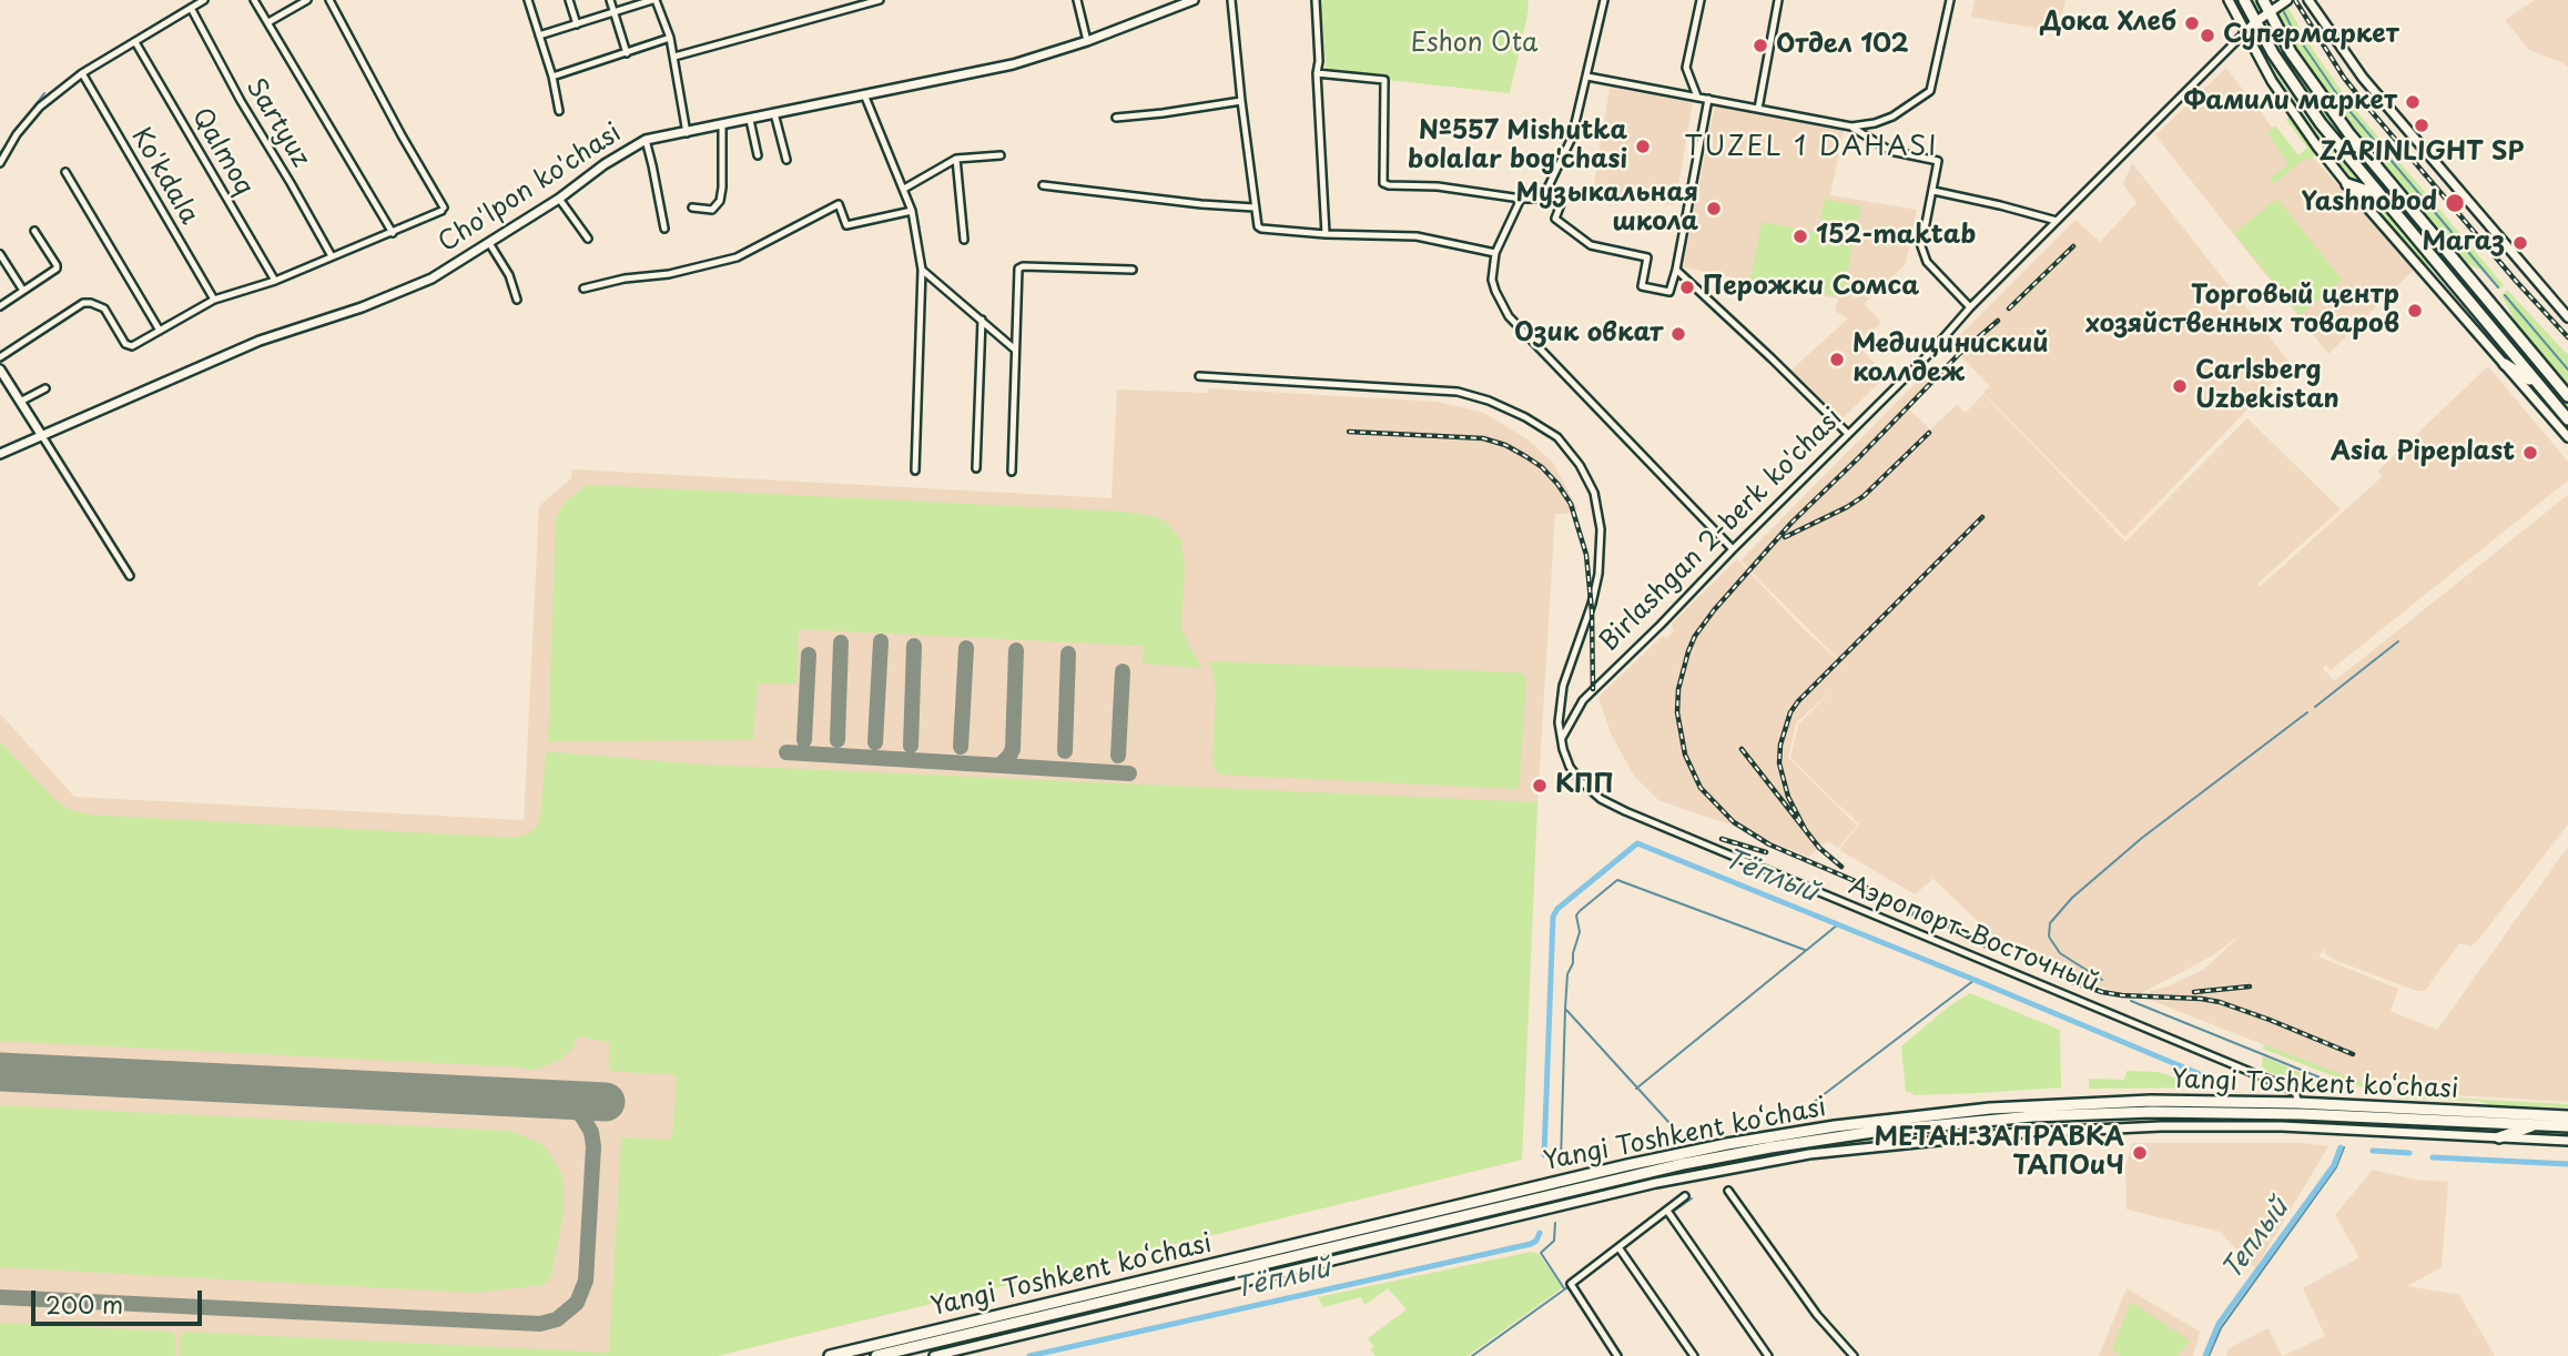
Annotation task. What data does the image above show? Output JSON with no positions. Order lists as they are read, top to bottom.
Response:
{
  "streets": {
    "highway": ["Yangi Toshkent ko‘chasi"],
    "main road": ["Cho'lpon ko'chasi", "Birlashgan 2-berk ko'chasi"],
    "street": [
      "Sartyuz",
      "Qalmoq",
      "Ko'kdala",
      "Аэропорт-Восточный"
    ]
  },
  "crossings": [
    ["Birlashgan 2-berk ko'chasi", "Аэропорт-Восточный"],
    ["Аэропорт-Восточный", "Yangi Toshkent ko‘chasi"]
  ],
  "districts": ["TUZEL 1 DAHASI"],
  "water": ["Тёплый", "Теплый"],
  "parks": ["Eshon Ota"],
  "places": [
    "Дока Хлеб",
    "Супермаркет",
    "Отдел 102",
    "Фамили маркет",
    "ZARINLIGHT SP",
    "№557 Mishutka bolalar bog'chasi",
    "Yashnobod",
    "Музыкальная школа",
    "152-maktab",
    "Магаз",
    "Перожки Сомса",
    "Торговый центр хозяйственных товаров",
    "Озик овкат",
    "Медициниский коллдеж",
    "Carlsberg Uzbekistan",
    "Asia Pipeplast",
    "КПП",
    "МЕТАН ЗАПРАВКА ТАПОиЧ"
  ],
  "scale_bar": "200 m"
}
